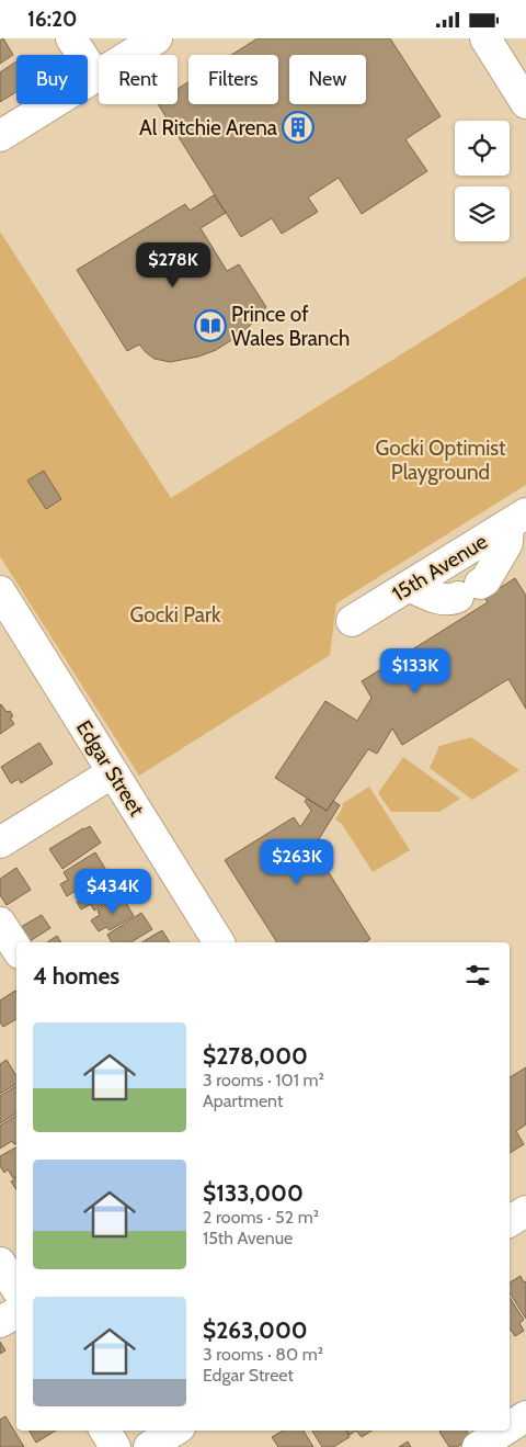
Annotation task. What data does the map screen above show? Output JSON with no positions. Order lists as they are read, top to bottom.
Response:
{
  "streets": {
    "street": ["15th Avenue", "Edgar Street"]
  },
  "parks": ["Gocki Optimist Playground", "Gocki Park"],
  "places": {
    "building": ["Al Ritchie Arena"],
    "library": ["Prince of Wales Branch"]
  },
  "page": {
    "status": "16:20",
    "chip": [
      "Buy",
      "Rent",
      "Filters",
      "New"
    ],
    "price": [
      "$278K",
      "$133K",
      "$263K",
      "$434K"
    ],
    "heading": "4 homes",
    "list": [
      {
        "name": "$278,000",
        "note": "3 rooms · 101 m² · Apartment"
      },
      {
        "name": "$133,000",
        "note": "2 rooms · 52 m² · 15th Avenue"
      },
      {
        "name": "$263,000",
        "note": "3 rooms · 80 m² · Edgar Street"
      }
    ]
  }
}
